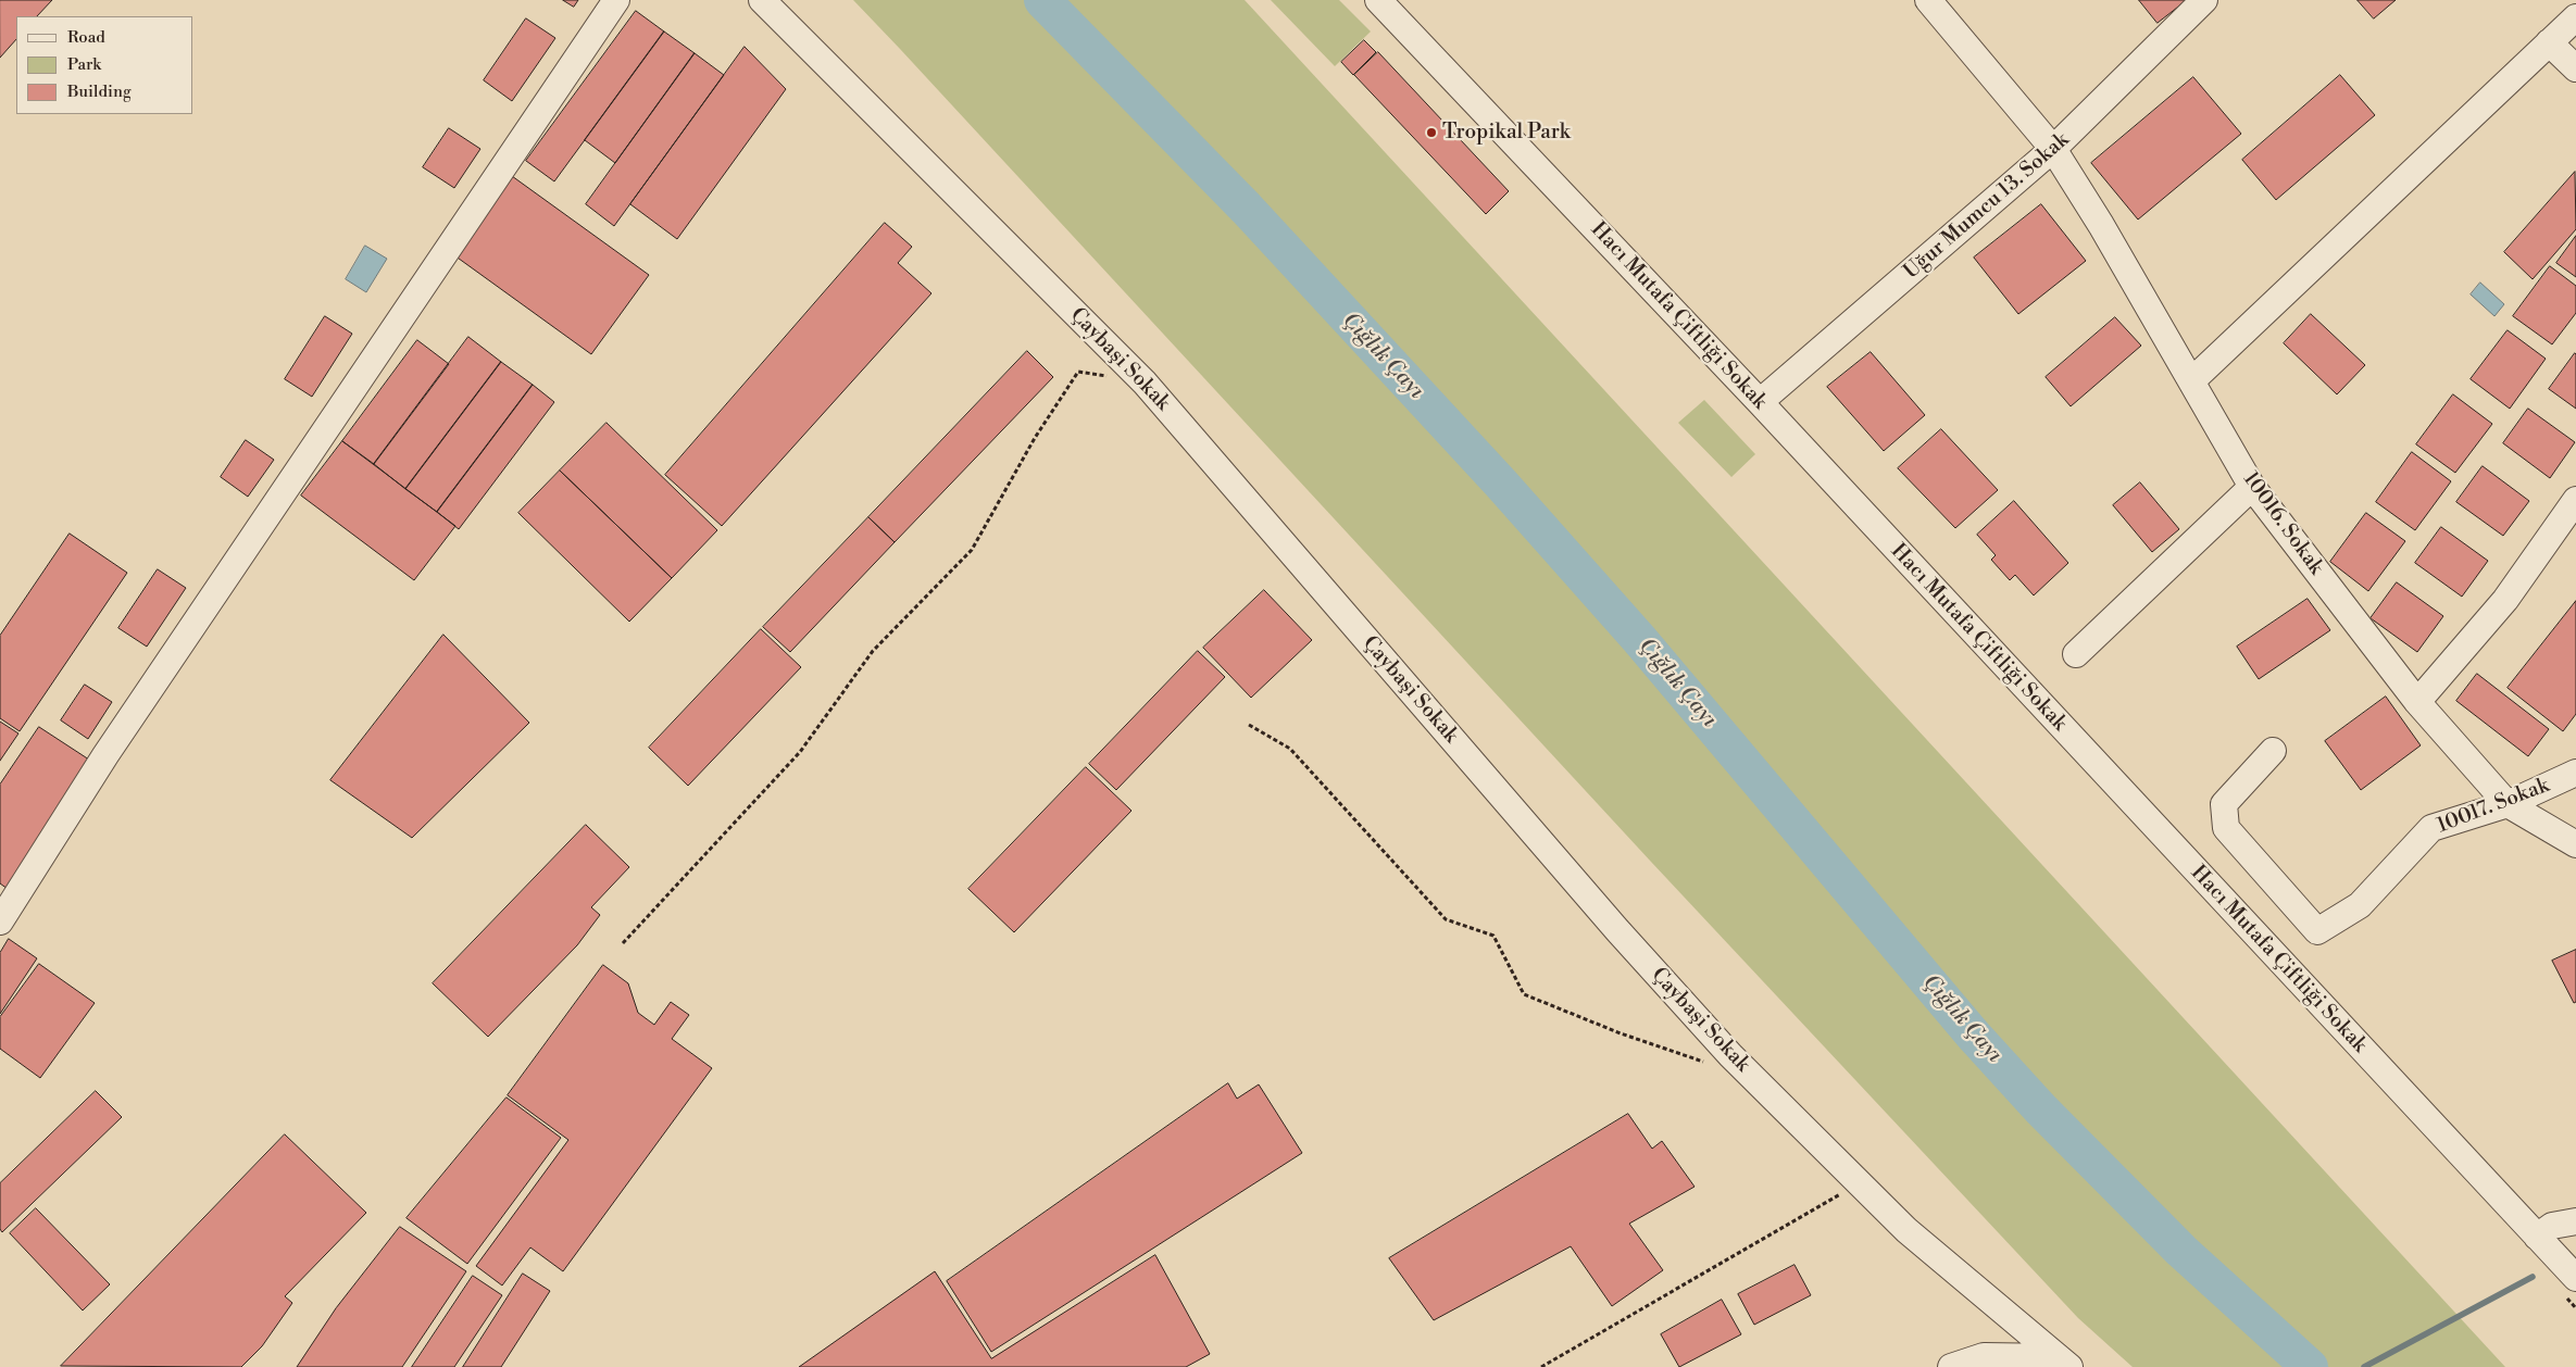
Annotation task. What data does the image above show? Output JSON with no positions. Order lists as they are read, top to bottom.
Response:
{
  "streets": {
    "street": [
      "Uğur Mumcu 13. Sokak",
      "Hacı Mutafa Çiftliği Sokak",
      "Çaybaşi Sokak",
      "10016. Sokak",
      "10017. Sokak"
    ]
  },
  "crossings": [
    ["Uğur Mumcu 13. Sokak", "Hacı Mutafa Çiftliği Sokak"],
    ["Uğur Mumcu 13. Sokak", "10016. Sokak"],
    ["10016. Sokak", "10017. Sokak"]
  ],
  "water": ["Çığlık Çayı"],
  "places": ["Tropikal Park"],
  "legend": ["Road", "Park", "Building"]
}
